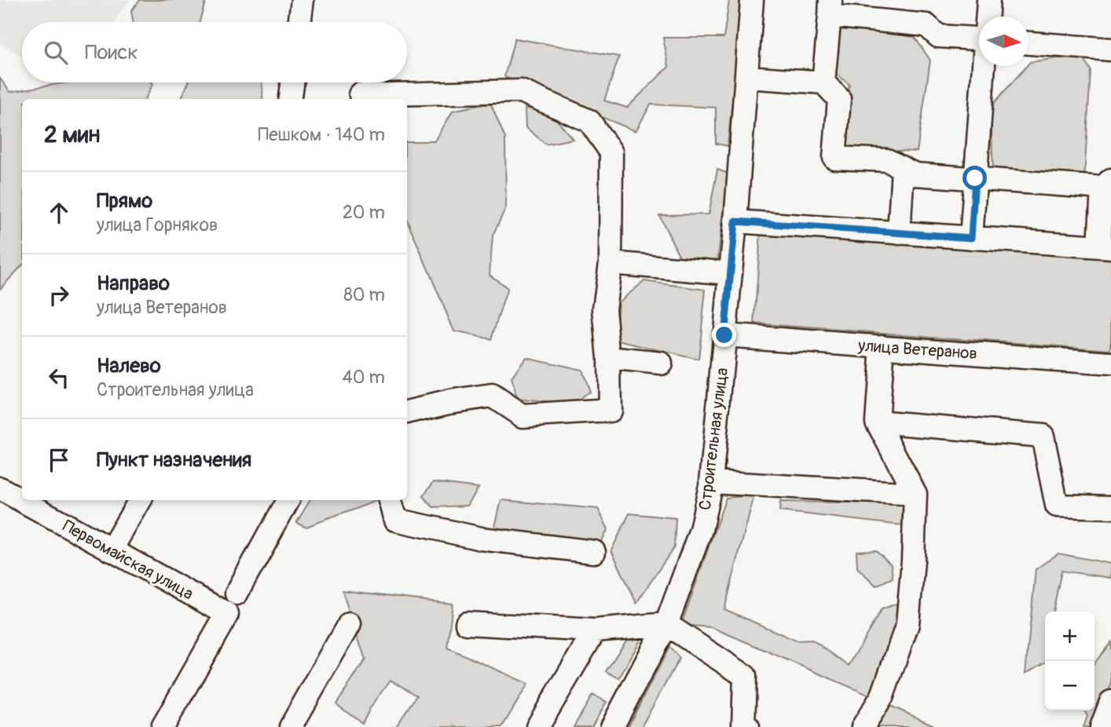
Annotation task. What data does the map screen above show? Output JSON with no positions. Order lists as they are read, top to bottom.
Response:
{
  "streets": {
    "street": ["улица Ветеранов", "Строительная улица", "Первомайская улица"]
  },
  "crossings": [
    ["улица Ветеранов", "Строительная улица"]
  ],
  "north": "right",
  "page": {
    "search": "Поиск",
    "heading": ["2 мин", "Пешком · 140 m"],
    "list": [
      ["Прямо", "улица Горняков", "20 m"],
      ["Направо", "улица Ветеранов", "80 m"],
      ["Налево", "Строительная улица", "40 m"],
      "Пункт назначения"
    ],
    "map_buttons": ["+", "−"]
  }
}
